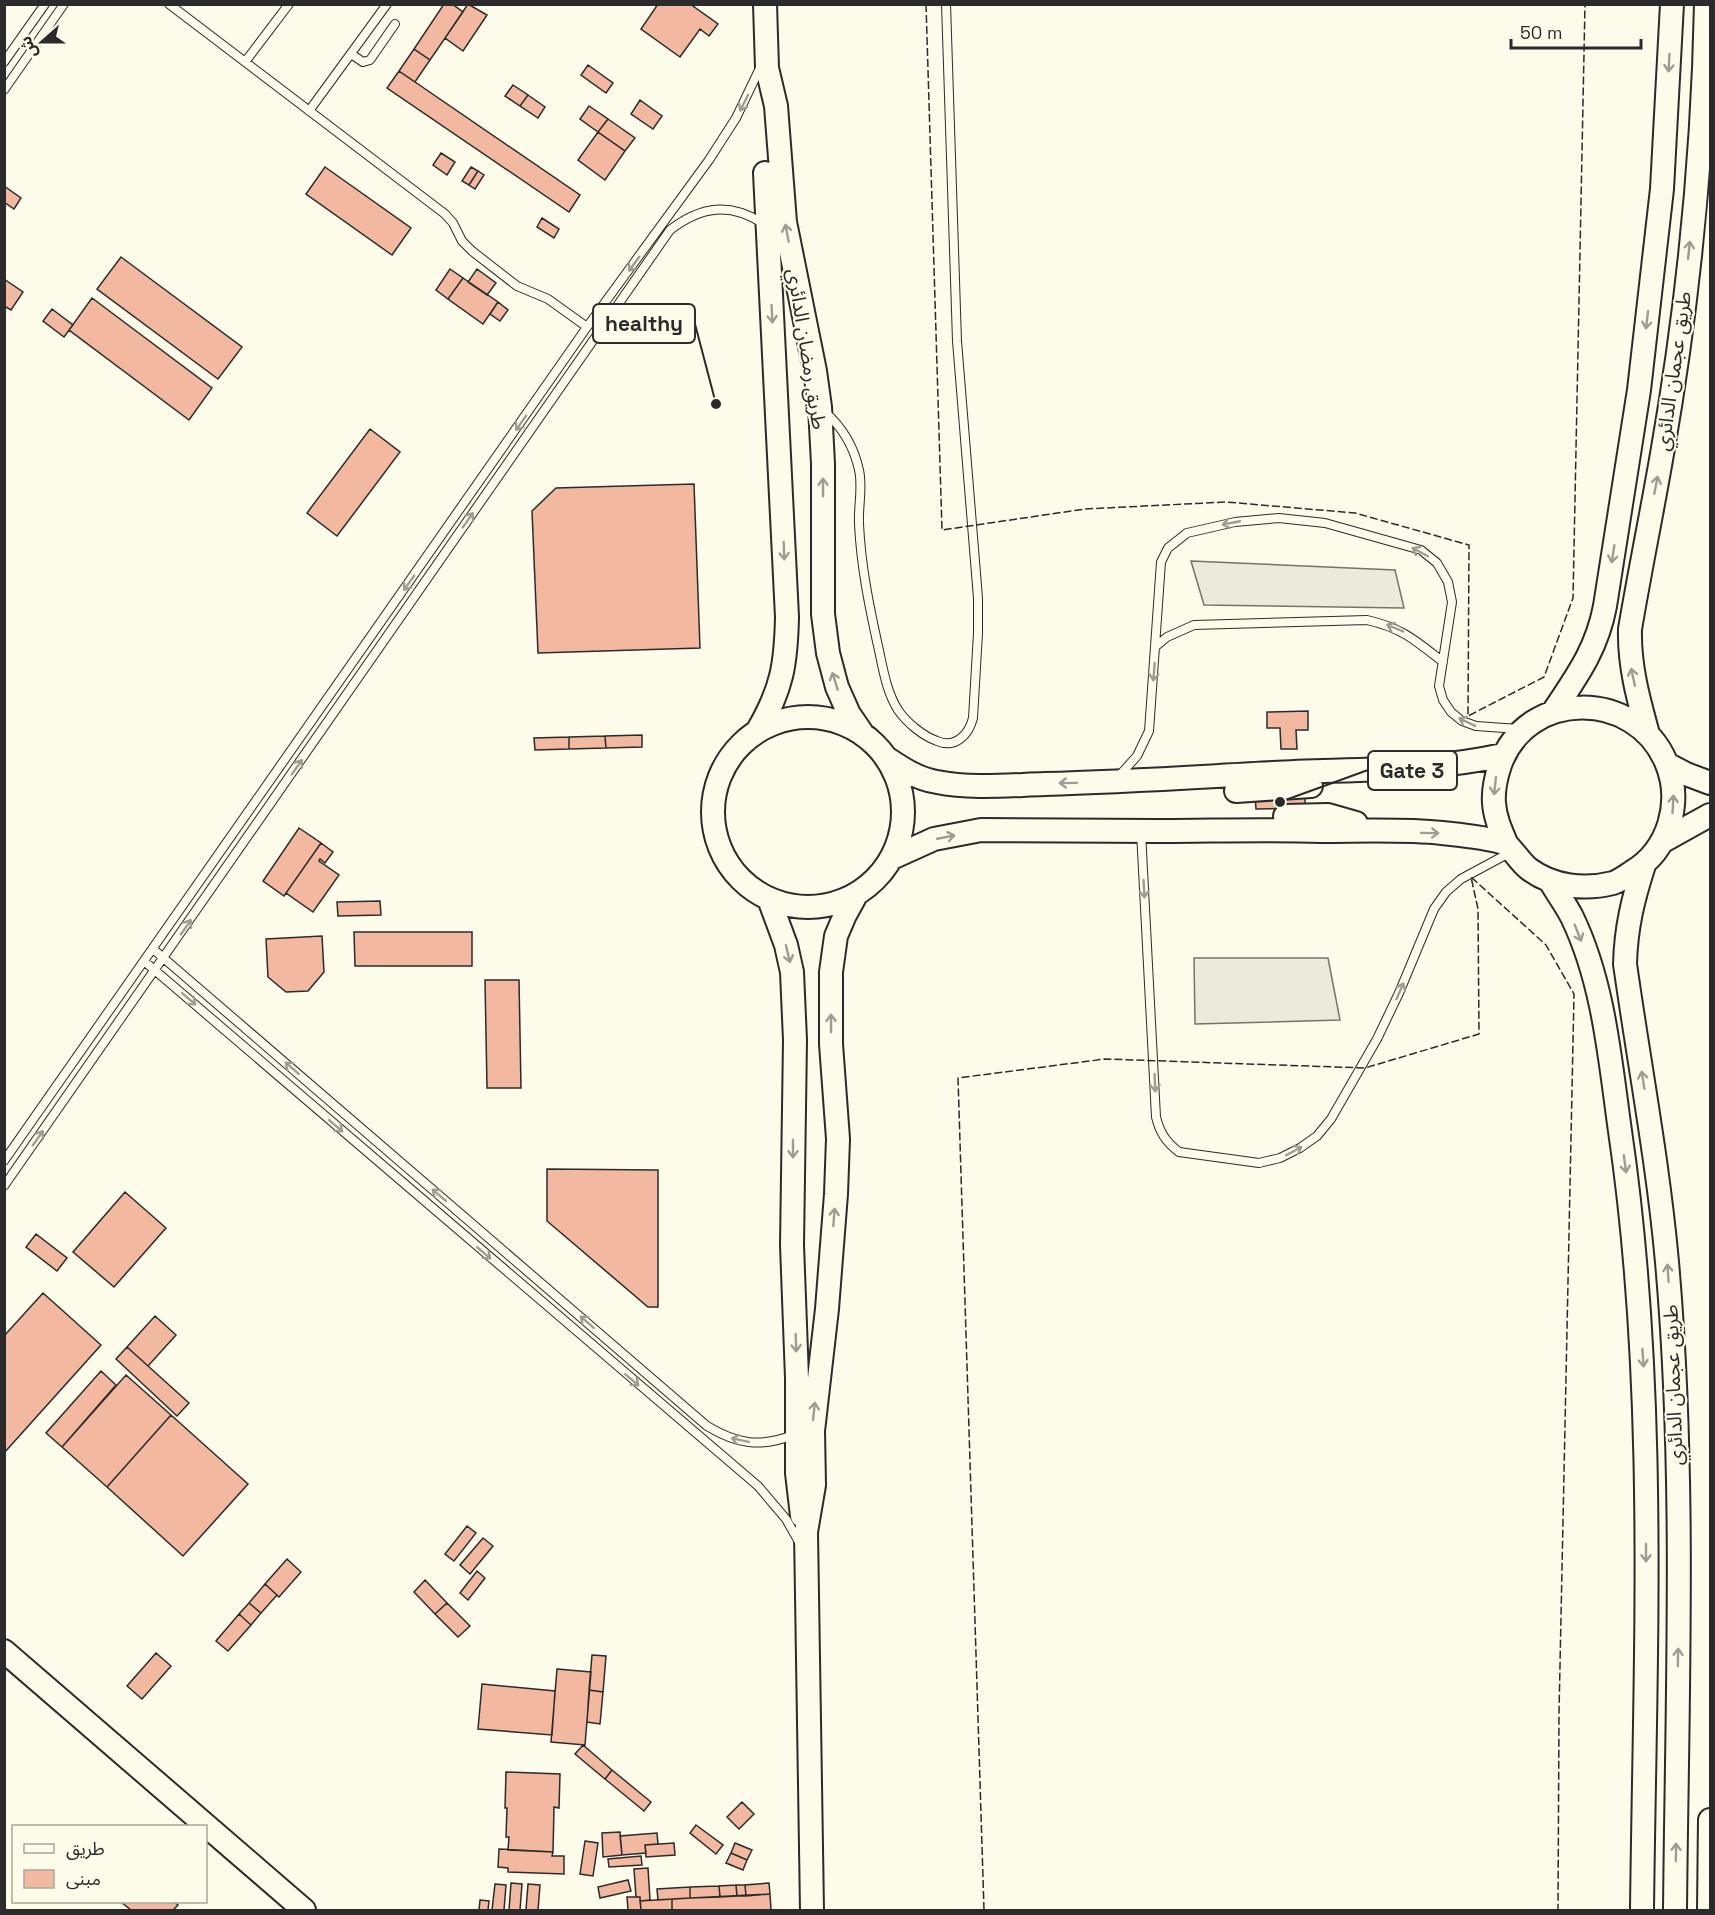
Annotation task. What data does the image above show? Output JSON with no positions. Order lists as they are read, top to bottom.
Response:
{
  "streets": {
    "street": ["طريق رمضان الدائري", "طريق عجمان الدائري"]
  },
  "places": ["healthy", "Gate 3"],
  "legend": ["طريق", "مبنى"],
  "scale_bar": "50 m",
  "north": "left"
}
